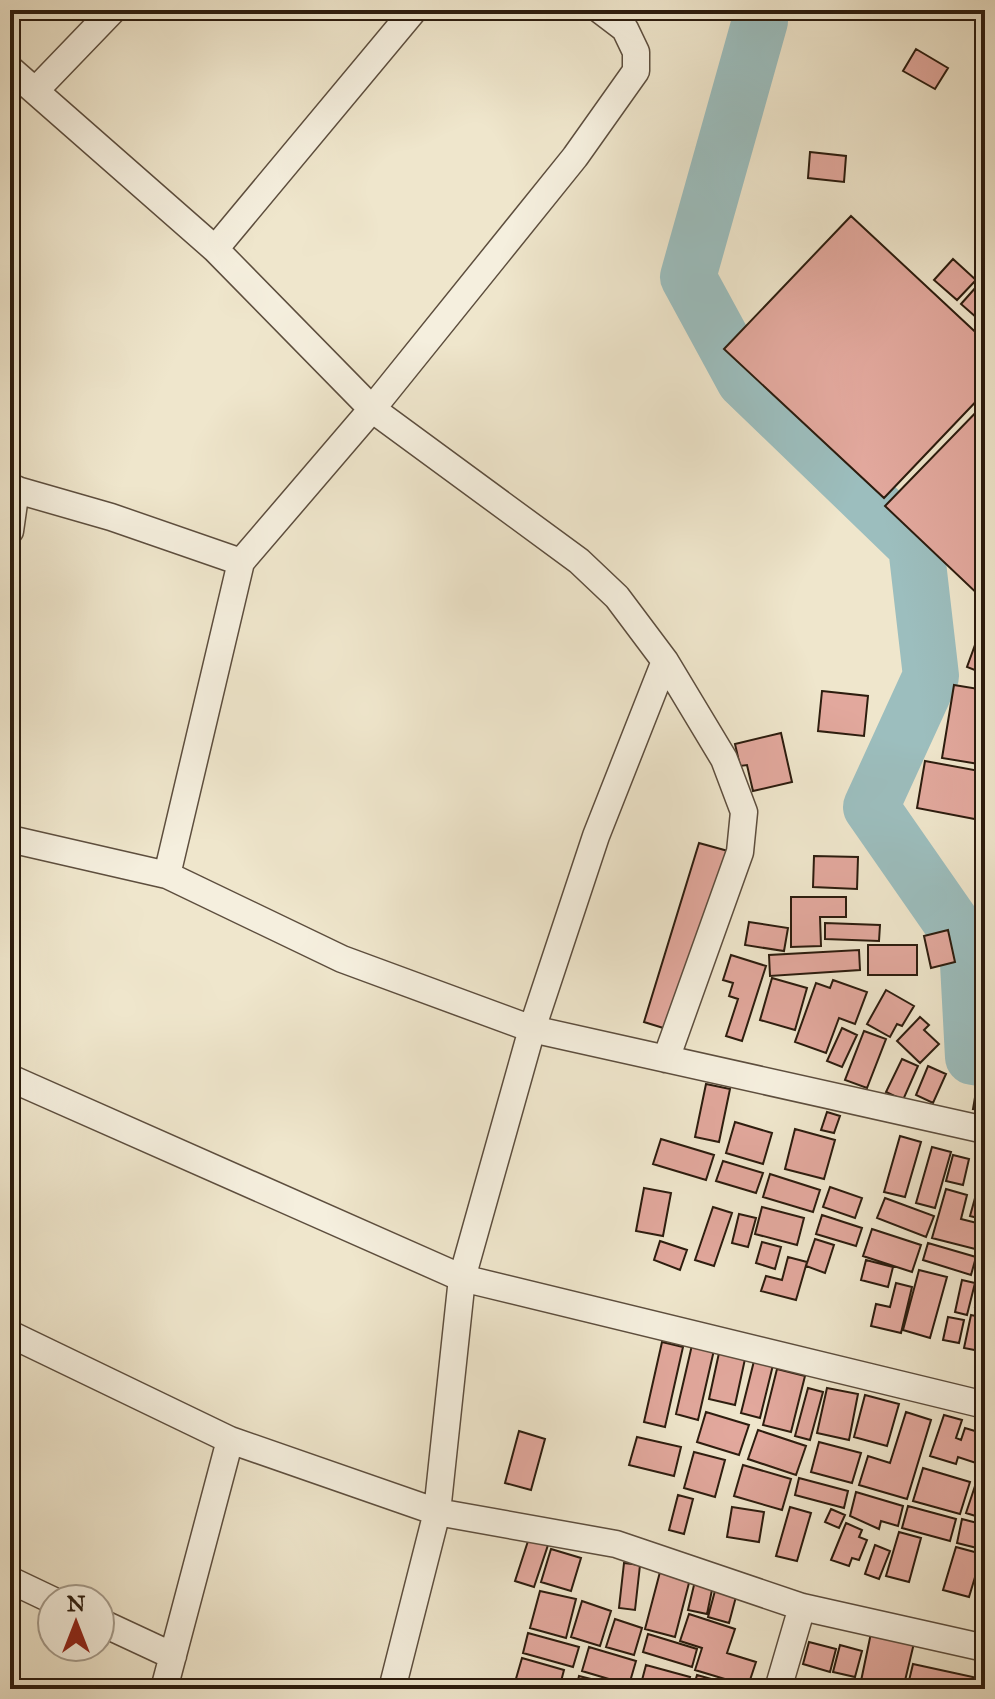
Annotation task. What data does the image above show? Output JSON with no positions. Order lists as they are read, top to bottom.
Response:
{
  "north": "top"
}
